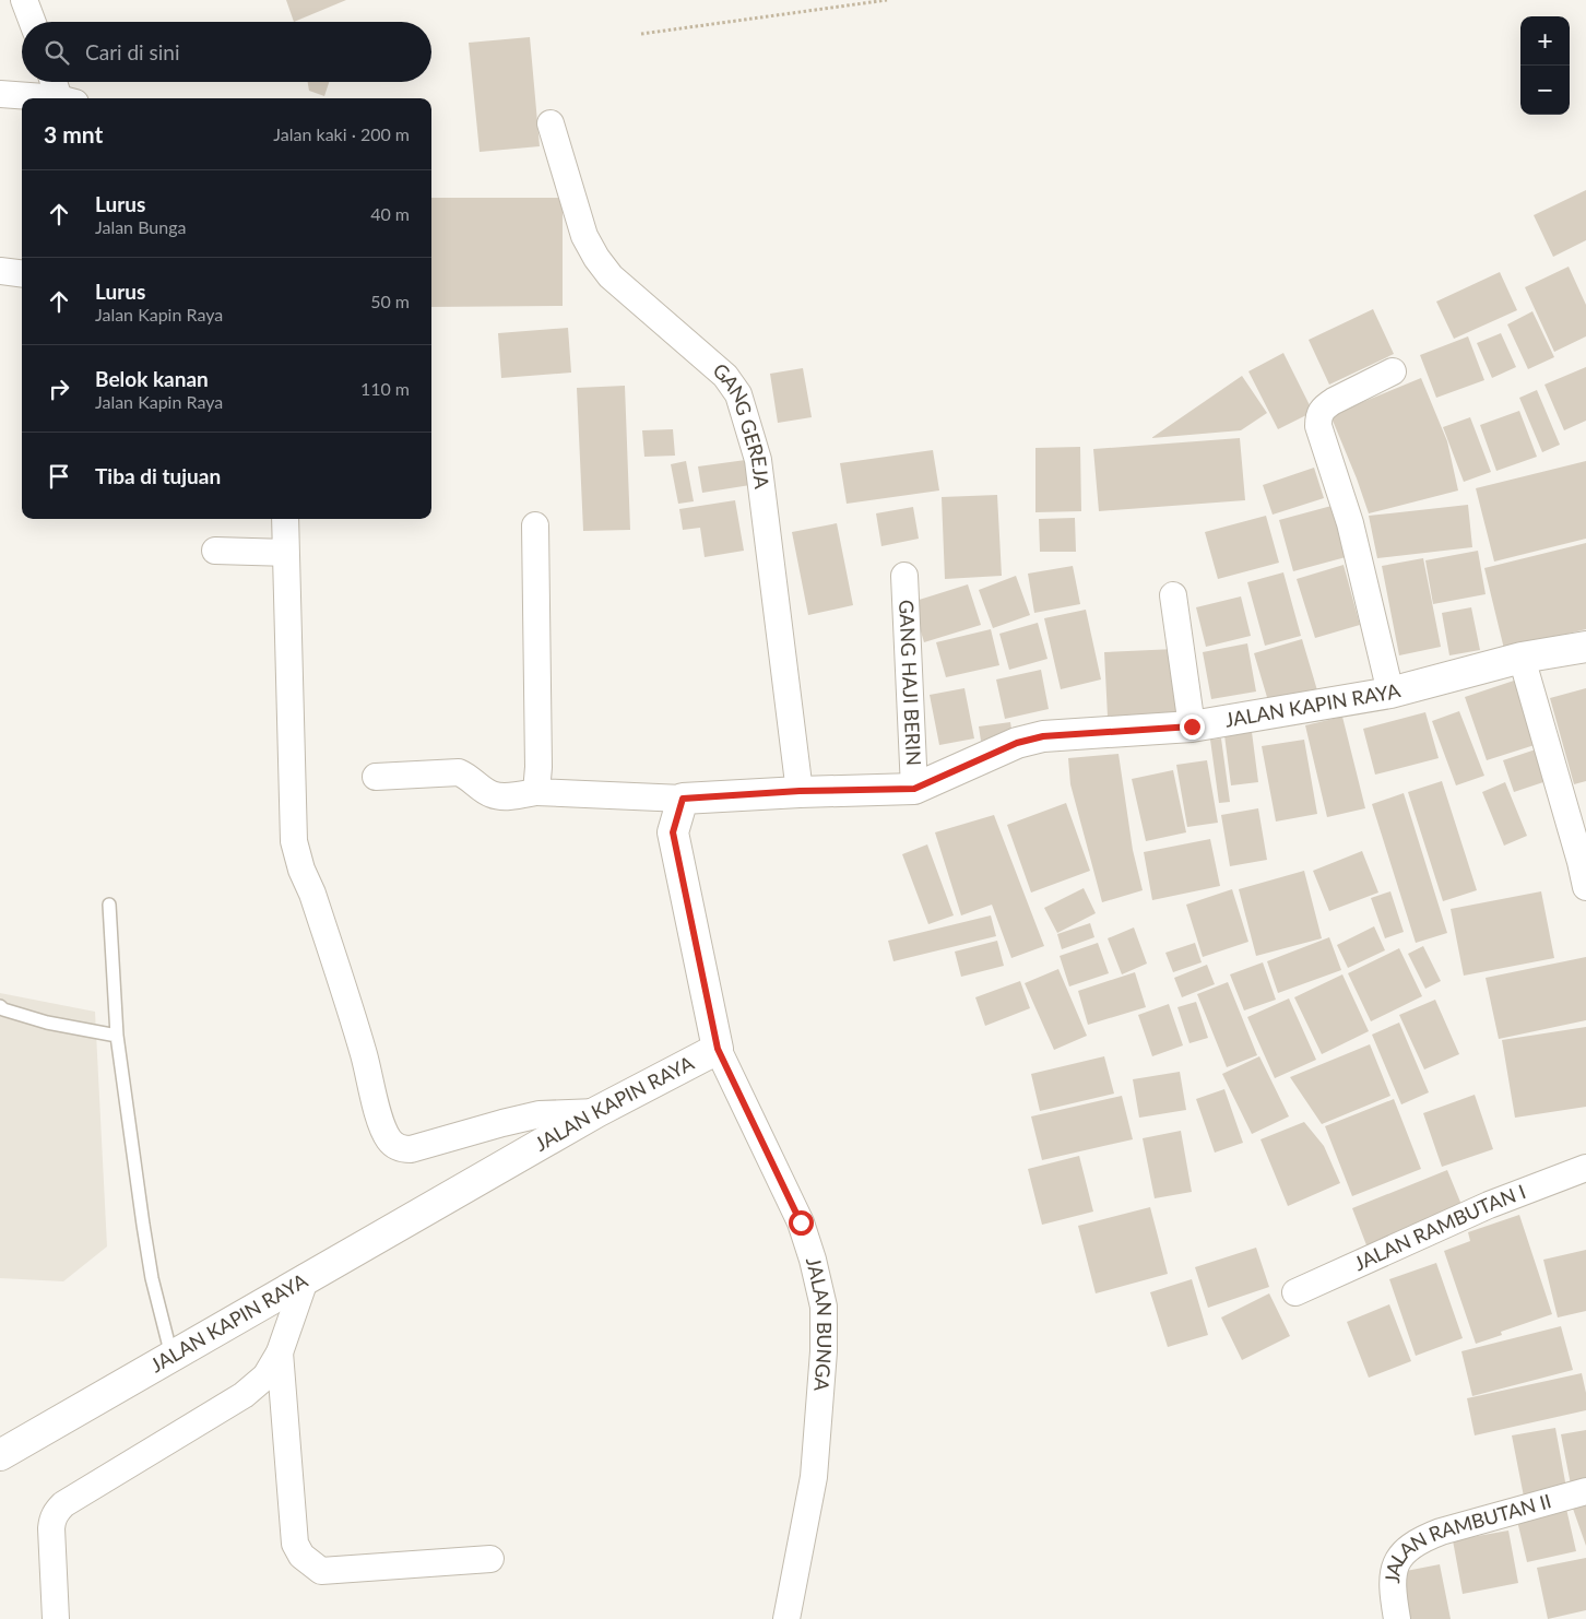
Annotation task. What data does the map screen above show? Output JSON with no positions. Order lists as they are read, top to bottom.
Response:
{
  "streets": {
    "street": [
      "GANG GEREJA",
      "GANG HAJI BERIN",
      "JALAN KAPIN RAYA",
      "JALAN RAMBUTAN I",
      "JALAN BUNGA",
      "JALAN RAMBUTAN II"
    ]
  },
  "crossings": [
    ["GANG GEREJA", "JALAN KAPIN RAYA"],
    ["GANG HAJI BERIN", "JALAN KAPIN RAYA"],
    ["JALAN KAPIN RAYA", "JALAN BUNGA"]
  ],
  "page": {
    "map_buttons": ["+", "−"],
    "search": "Cari di sini",
    "heading": ["3 mnt", "Jalan kaki · 200 m"],
    "list": [
      ["Lurus", "Jalan Bunga", "40 m"],
      ["Lurus", "Jalan Kapin Raya", "50 m"],
      ["Belok kanan", "Jalan Kapin Raya", "110 m"],
      "Tiba di tujuan"
    ]
  }
}
